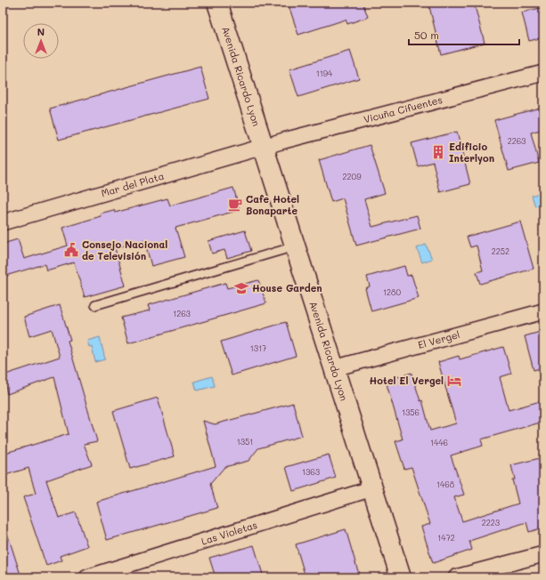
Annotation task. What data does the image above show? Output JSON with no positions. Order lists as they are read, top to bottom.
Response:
{
  "streets": {
    "street": [
      "Avenida Ricardo Lyon",
      "Vicuña Cifuentes",
      "Mar del Plata",
      "El Vergel",
      "Las Violetas"
    ]
  },
  "crossings": [
    ["Avenida Ricardo Lyon", "Vicuña Cifuentes"],
    ["Avenida Ricardo Lyon", "Mar del Plata"],
    ["Avenida Ricardo Lyon", "El Vergel"],
    ["Avenida Ricardo Lyon", "Las Violetas"],
    ["Vicuña Cifuentes", "Mar del Plata"]
  ],
  "places": {
    "building": ["Edificio Interlyon"],
    "cafe": ["Cafe Hotel Bonaparte"],
    "public building": ["Consejo Nacional de Televisión"],
    "school or university": ["House Garden"],
    "hotel": ["Hotel El Vergel"]
  },
  "house_numbers": [
    "1194",
    "2263",
    "2209",
    "2252",
    "1280",
    "1263",
    "1317",
    "1356",
    "1351",
    "1446",
    "1363",
    "1468",
    "2223",
    "1472"
  ],
  "scale_bar": "50 m",
  "north": "top"
}
